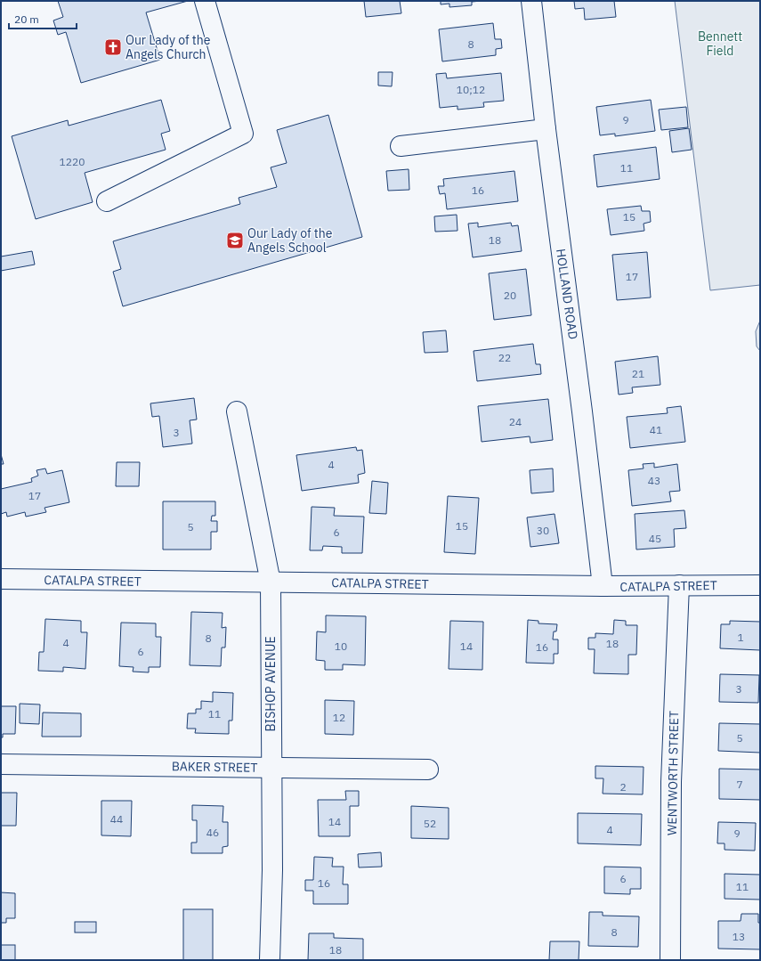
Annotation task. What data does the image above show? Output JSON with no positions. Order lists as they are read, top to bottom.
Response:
{
  "streets": {
    "street": [
      "HOLLAND ROAD",
      "CATALPA STREET",
      "BISHOP AVENUE",
      "BAKER STREET",
      "WENTWORTH STREET"
    ]
  },
  "crossings": [
    ["HOLLAND ROAD", "CATALPA STREET"],
    ["CATALPA STREET", "BISHOP AVENUE"],
    ["CATALPA STREET", "WENTWORTH STREET"],
    ["BISHOP AVENUE", "BAKER STREET"]
  ],
  "parks": ["Bennett Field"],
  "places": {
    "church": ["Our Lady of the Angels Church"],
    "school or university": ["Our Lady of the Angels School"]
  },
  "house_numbers": [
    "8",
    "10;12",
    "9",
    "1220",
    "11",
    "16",
    "15",
    "18",
    "17",
    "20",
    "22",
    "21",
    "24",
    "41",
    "3",
    "4",
    "43",
    "17",
    "15",
    "5",
    "30",
    "6",
    "45",
    "1",
    "8",
    "4",
    "18",
    "10",
    "14",
    "16",
    "6",
    "3",
    "11",
    "12",
    "5",
    "7",
    "2",
    "44",
    "14",
    "52",
    "4",
    "46",
    "9",
    "6",
    "16",
    "11",
    "8",
    "13",
    "18"
  ],
  "scale_bar": "20 m"
}
